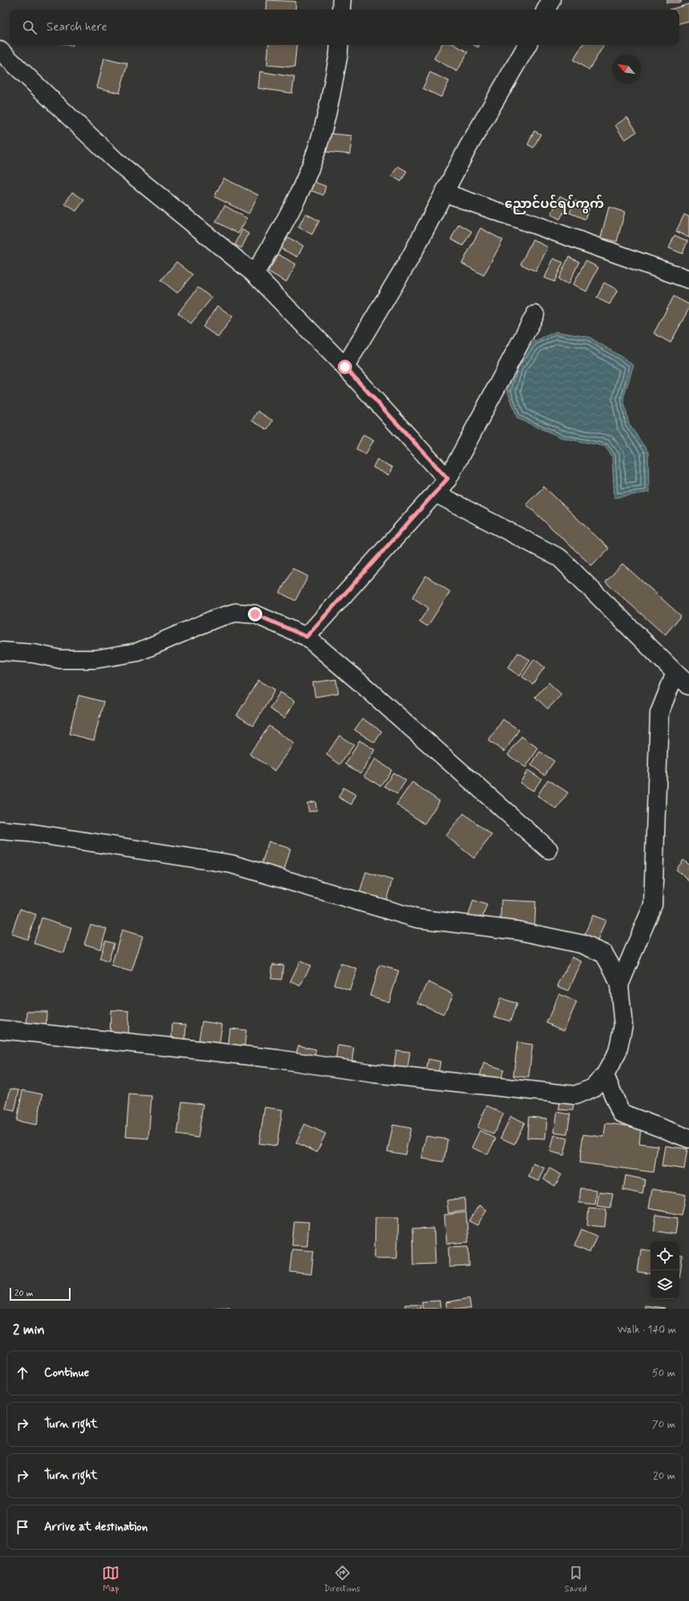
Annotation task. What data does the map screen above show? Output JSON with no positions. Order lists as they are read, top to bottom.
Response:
{
  "districts": ["ညောင်ပင်ရပ်ကွက်"],
  "scale_bar": "20 m",
  "north": "top left",
  "page": {
    "search": "Search here",
    "scale": "20 m",
    "heading": ["2 min", "Walk · 140 m"],
    "list": [
      ["Continue", "50 m"],
      ["Turn right", "70 m"],
      ["Turn right", "20 m"],
      "Arrive at destination"
    ],
    "nav": ["Map", "Directions", "Saved"]
  }
}
